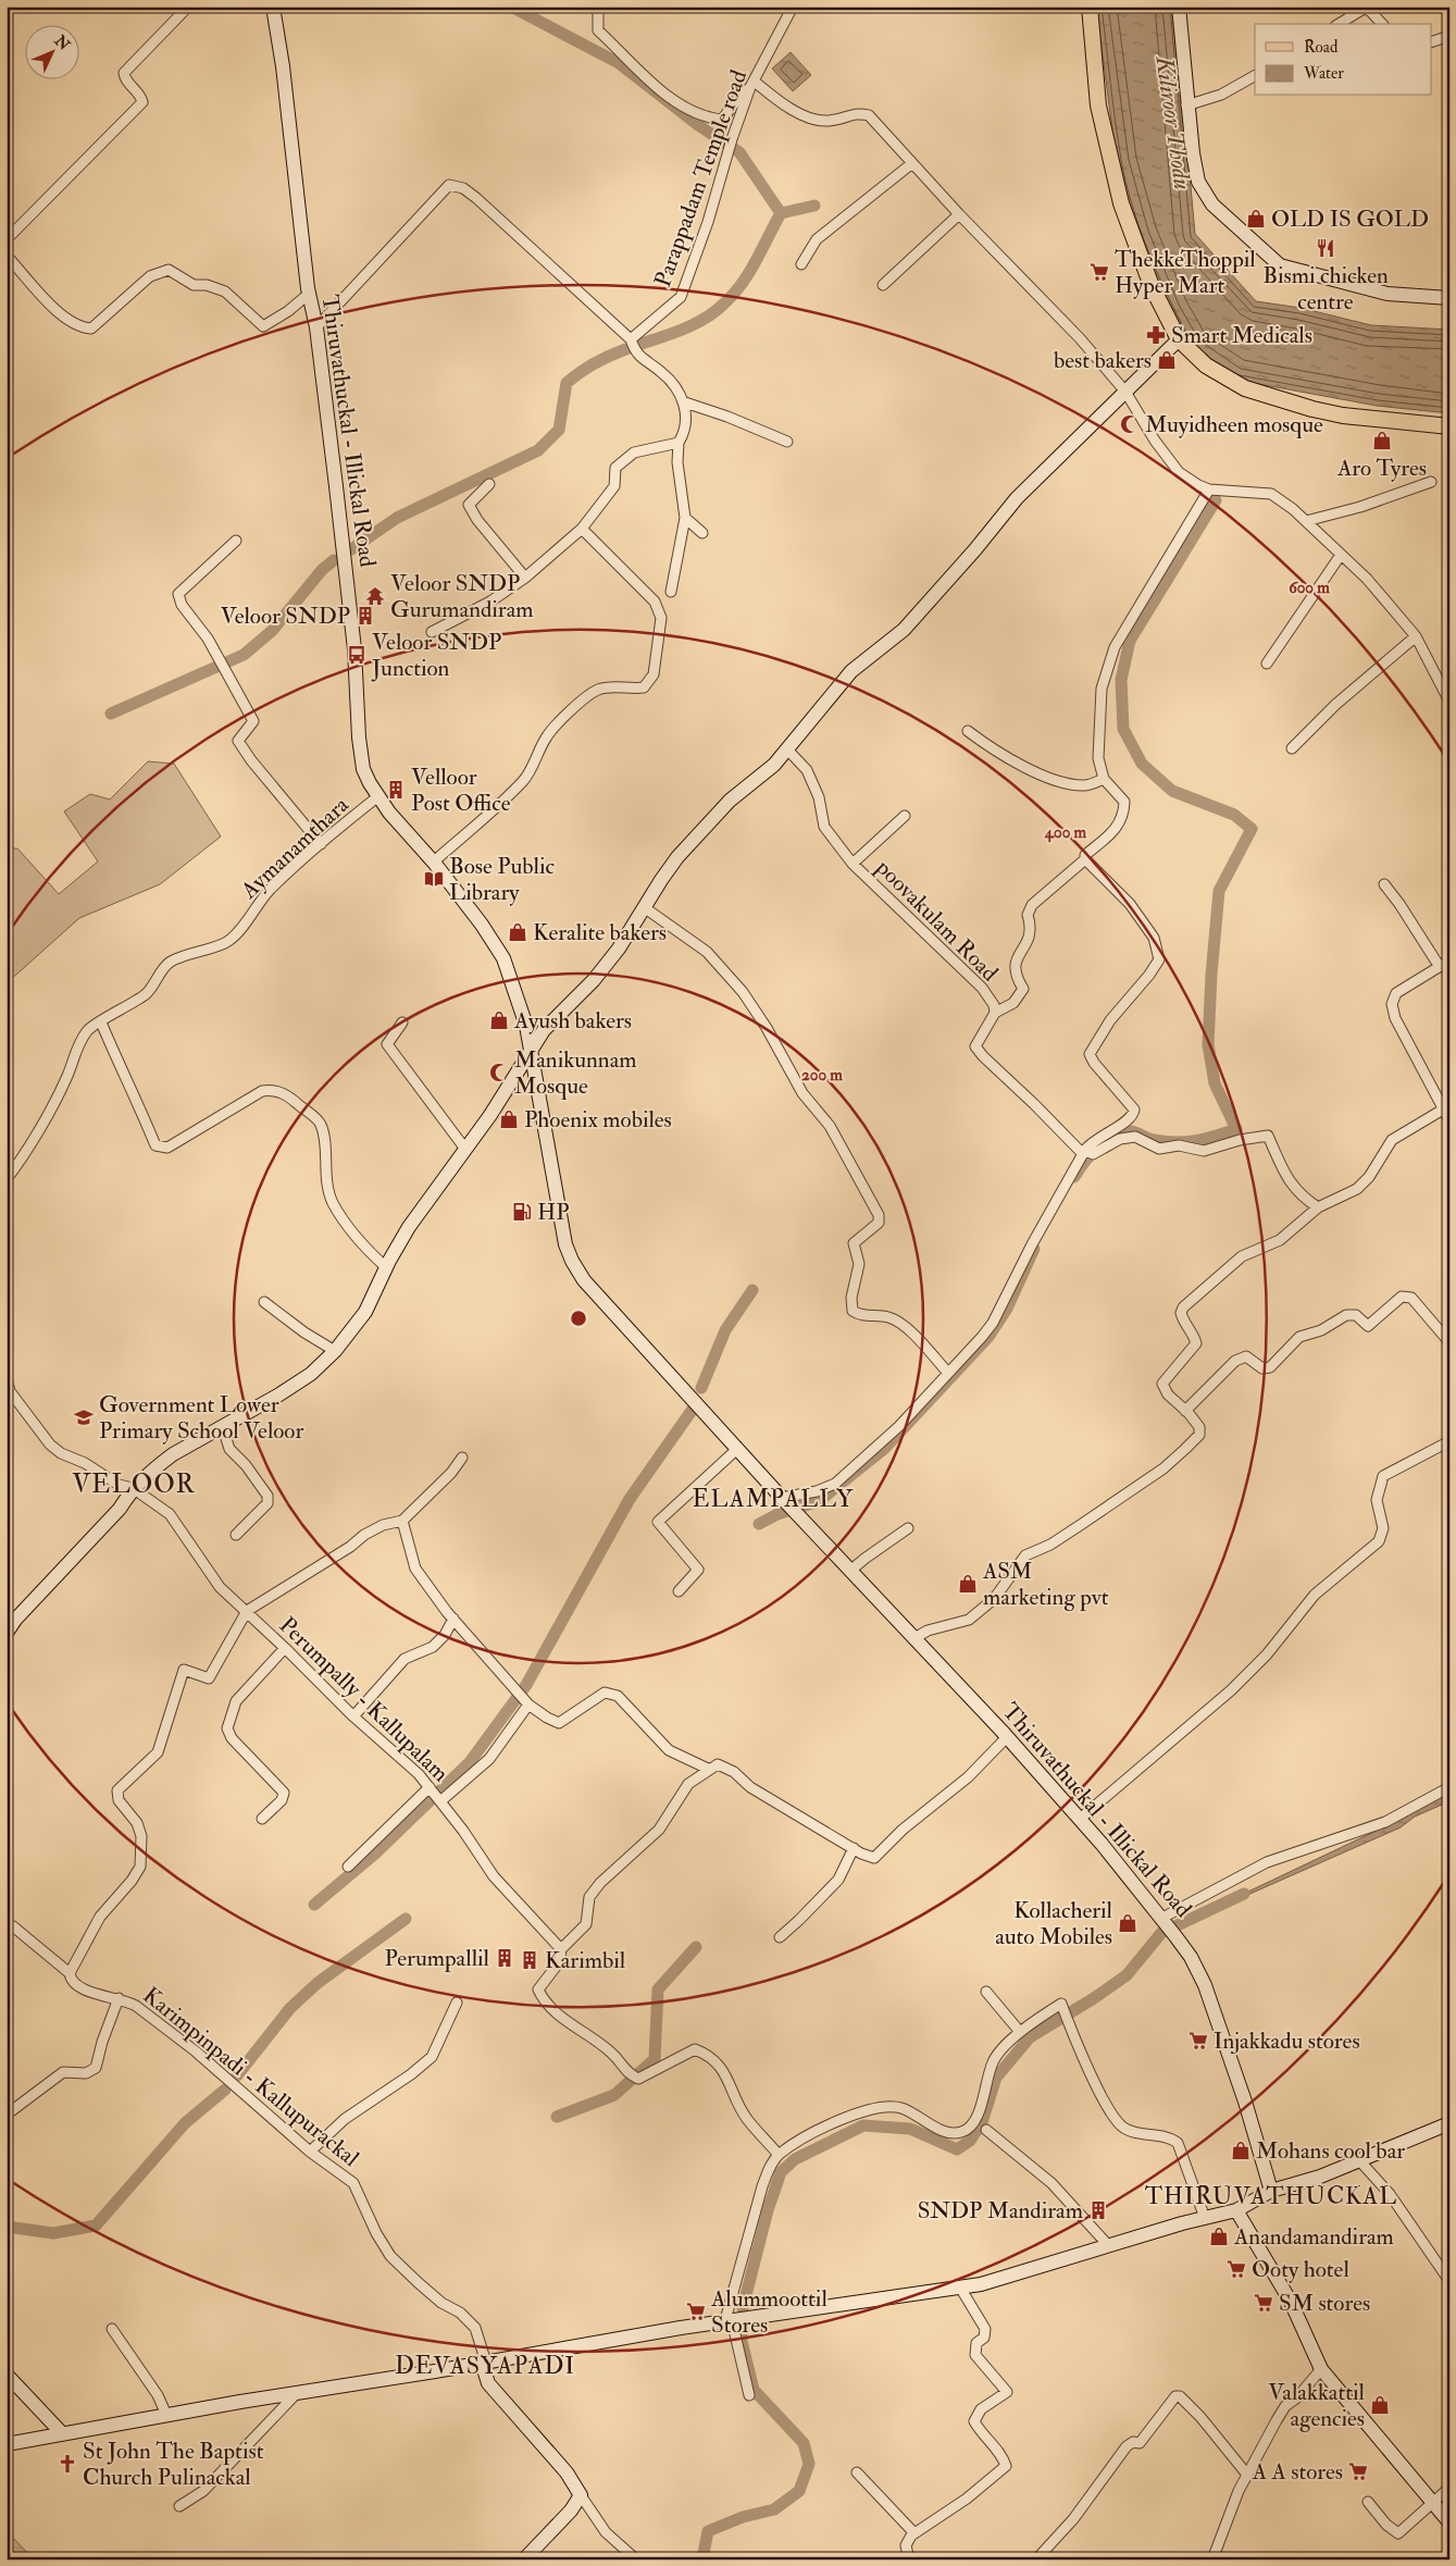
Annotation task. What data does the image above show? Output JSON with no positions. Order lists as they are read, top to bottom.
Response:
{
  "streets": {
    "main road": ["Thiruvathuckal - Illickal Road"],
    "street": [
      "Parappadam Temple road",
      "Aymanamthara",
      "poovakulam Road",
      "Perumpally - Kallupalam",
      "Karimpinpadi - Kallupurackal"
    ]
  },
  "crossings": [
    ["Thiruvathuckal - Illickal Road", "Aymanamthara"]
  ],
  "districts": [
    "VELOOR",
    "ELAMPALLY",
    "THIRUVATHUCKAL",
    "DEVASYAPADI"
  ],
  "water": ["Kiliroor Thodu"],
  "places": {
    "shop": [
      "OLD IS GOLD",
      "best bakers",
      "Aro Tyres",
      "Keralite bakers",
      "Ayush bakers",
      "Phoenix mobiles",
      "ASM marketing pvt",
      "Kollacheril auto Mobiles",
      "Mohans cool bar",
      "Anandamandiram",
      "Valakkattil agencies"
    ],
    "restaurant": ["Bismi chicken centre"],
    "supermarket": [
      "ThekkeThoppil Hyper Mart",
      "Injakkadu stores",
      "Ooty hotel",
      "SM stores",
      "Alummoottil Stores",
      "A A stores"
    ],
    "pharmacy": ["Smart Medicals"],
    "mosque": ["Muyidheen mosque", "Manikunnam Mosque"],
    "temple": ["Veloor SNDP Gurumandiram"],
    "building": [
      "Veloor SNDP",
      "Velloor Post Office",
      "Perumpallil",
      "Karimbil",
      "SNDP Mandiram"
    ],
    "bus stop": ["Veloor SNDP Junction"],
    "library": ["Bose Public Library"],
    "fuel station": ["HP"],
    "school or university": ["Government Lower Primary School Veloor"],
    "church": ["St John The Baptist Church Pulinackal"]
  },
  "legend": ["Road", "Water"],
  "north": "top right",
  "rings": ["600 m", "400 m", "200 m"]
}
